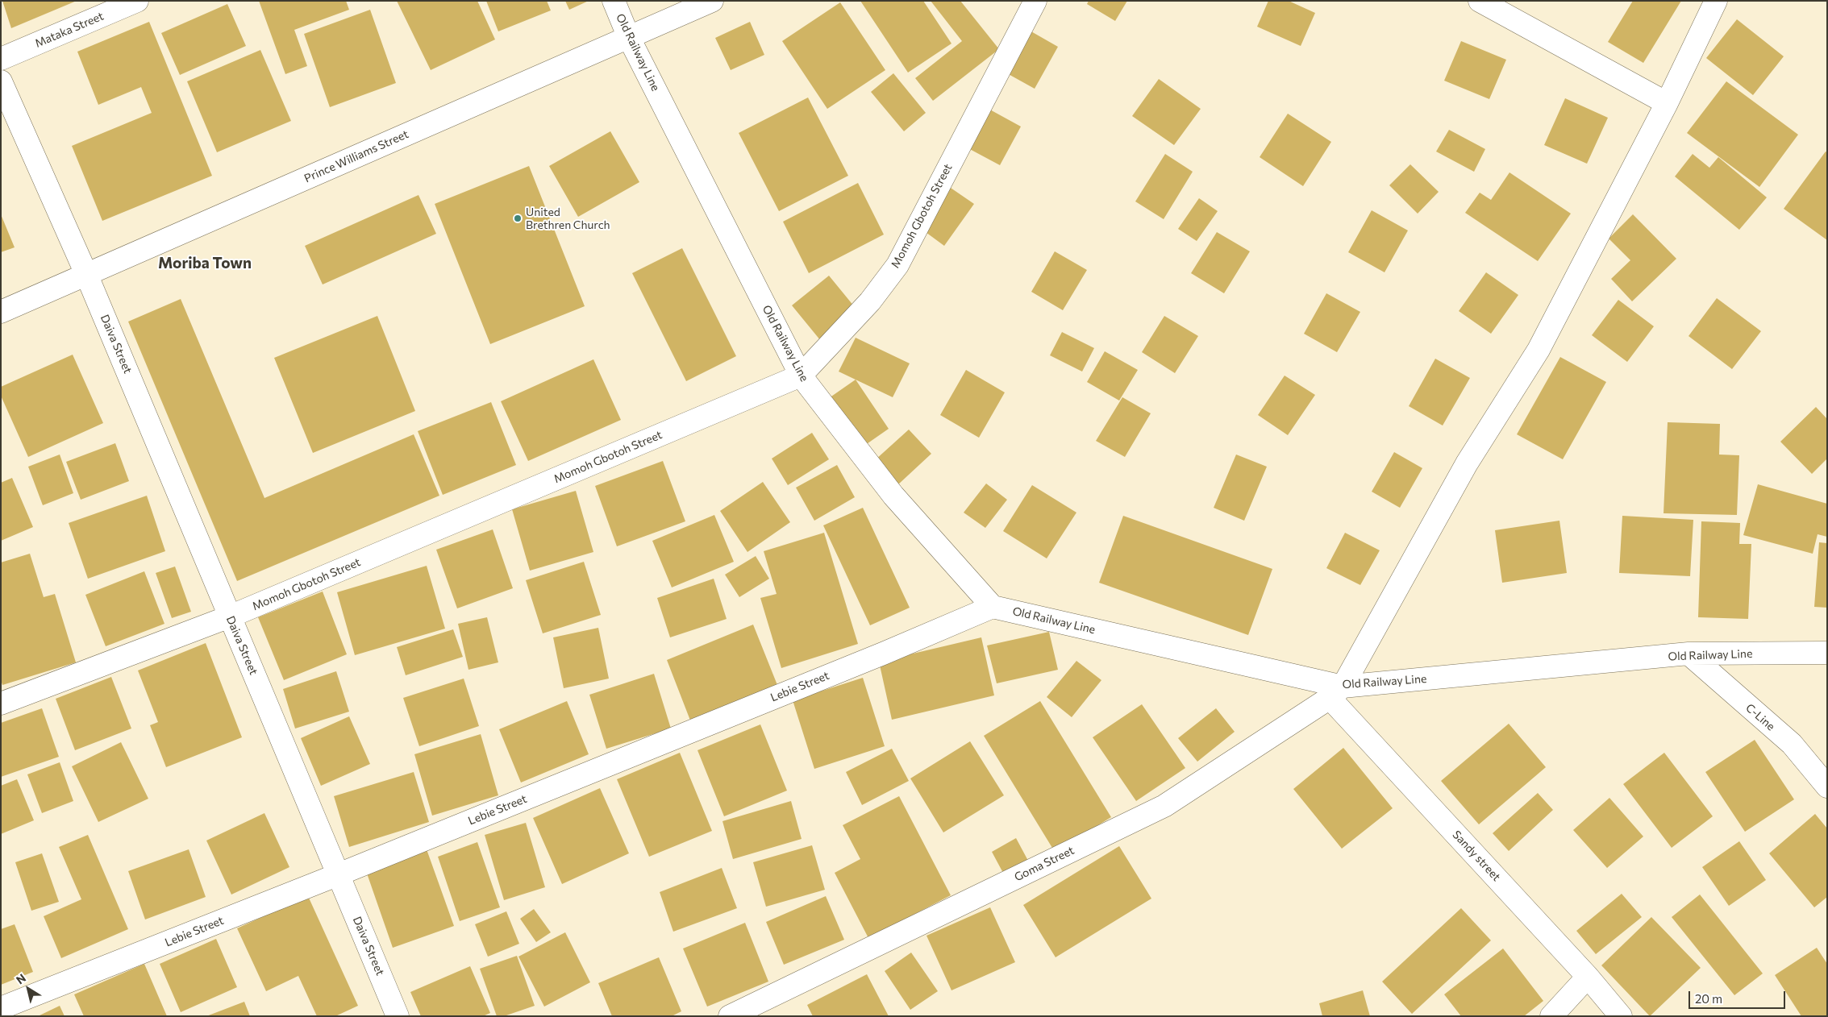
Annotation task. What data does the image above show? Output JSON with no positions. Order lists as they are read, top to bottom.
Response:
{
  "streets": {
    "street": [
      "Mataka Street",
      "Old Railway Line",
      "Prince Williams Street",
      "Momoh Gbotoh Street",
      "Daiva Street",
      "Lebie Street",
      "C-Line",
      "Sandy street",
      "Goma Street"
    ]
  },
  "crossings": [
    ["Old Railway Line", "Prince Williams Street"],
    ["Old Railway Line", "Momoh Gbotoh Street"],
    ["Old Railway Line", "Lebie Street"],
    ["Old Railway Line", "C-Line"],
    ["Old Railway Line", "Sandy street"],
    ["Old Railway Line", "Goma Street"],
    ["Prince Williams Street", "Daiva Street"],
    ["Momoh Gbotoh Street", "Daiva Street"],
    ["Daiva Street", "Lebie Street"],
    ["Sandy street", "Goma Street"]
  ],
  "districts": ["Moriba Town"],
  "places": ["United Brethren Church"],
  "scale_bar": "20 m",
  "north": "top left"
}
